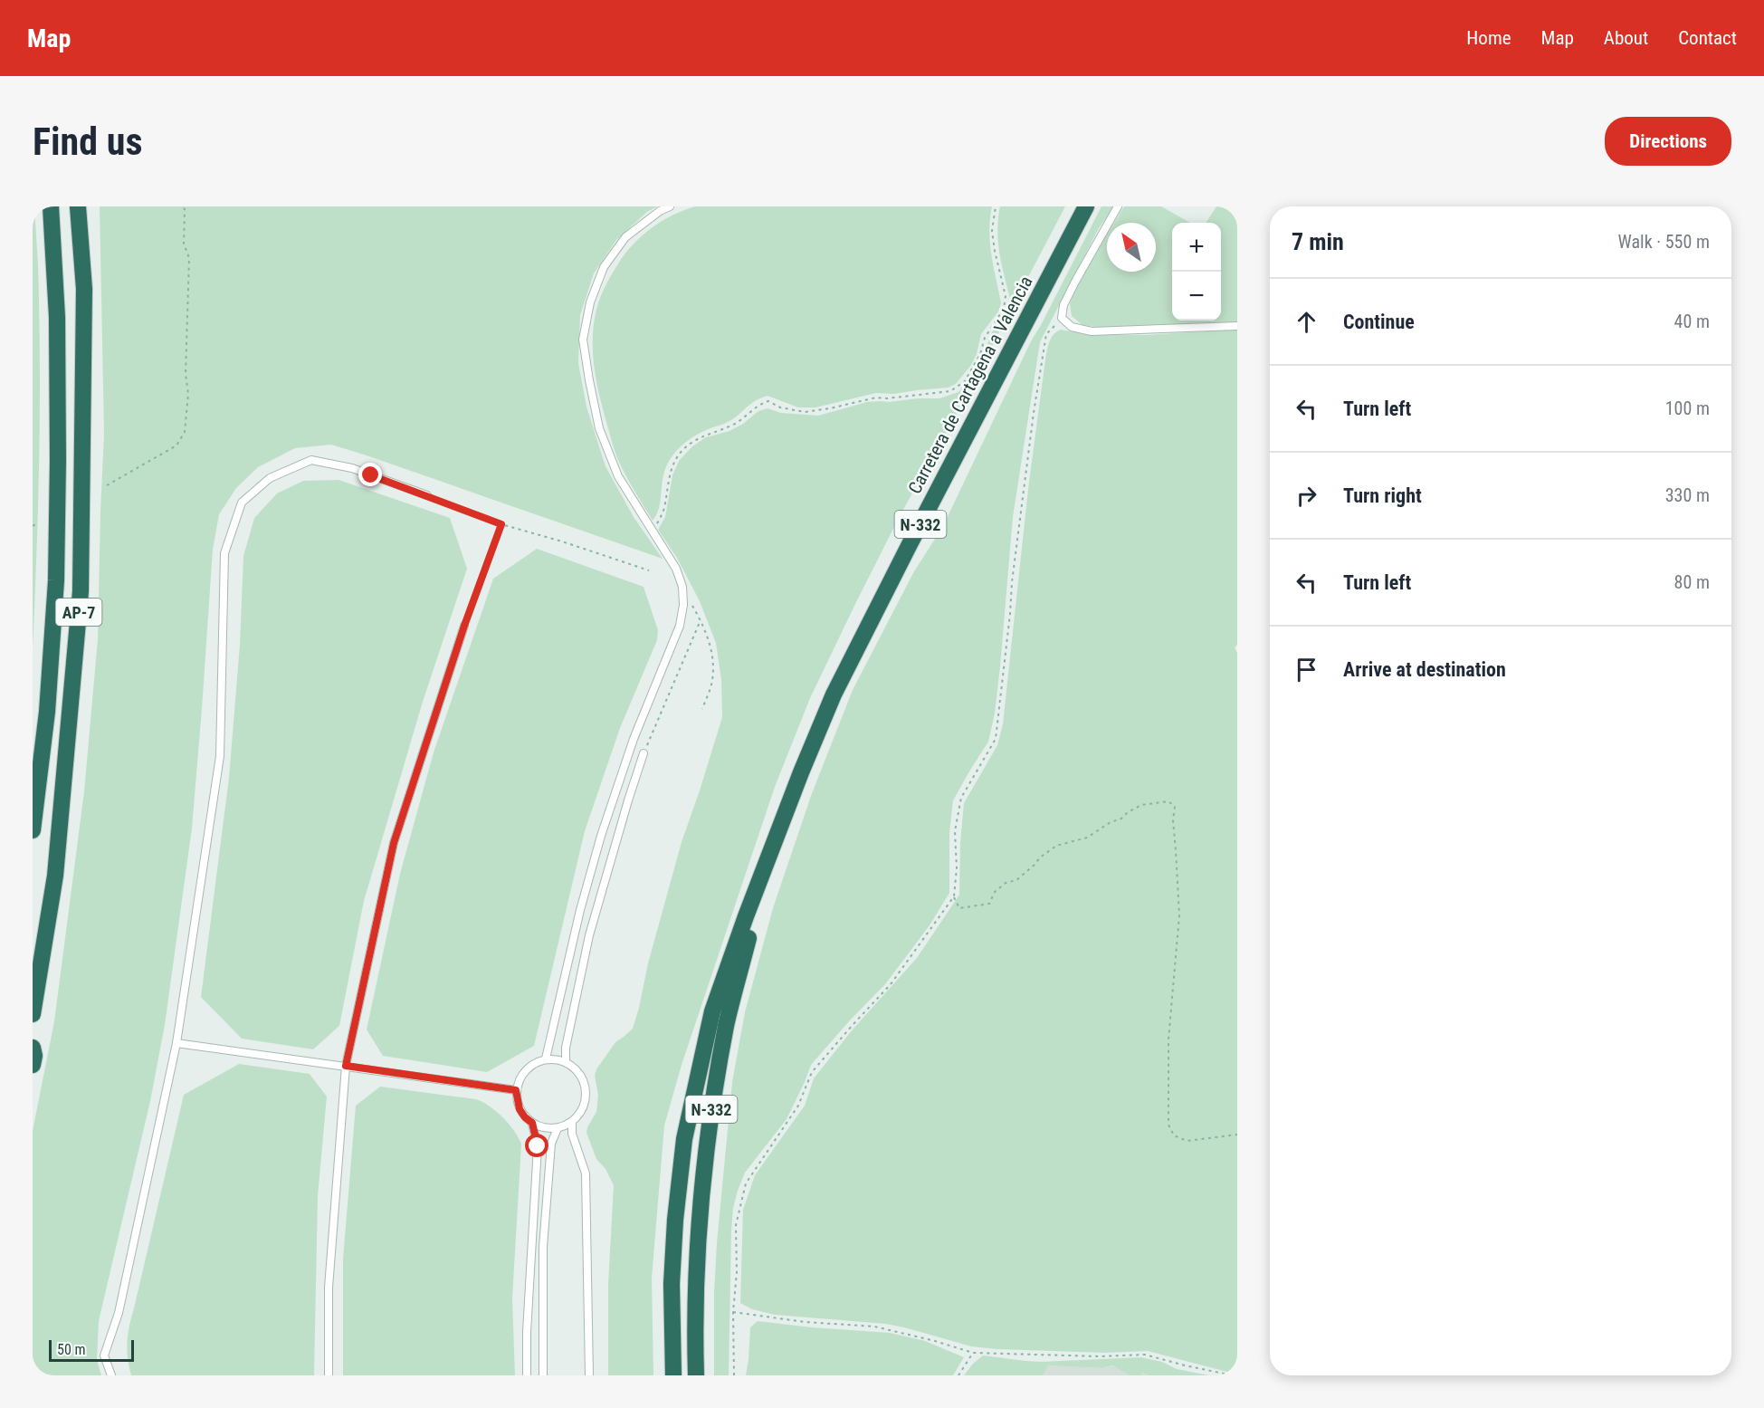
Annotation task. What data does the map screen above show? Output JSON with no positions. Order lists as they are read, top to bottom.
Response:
{
  "streets": {
    "highway": ["Carretera de Cartagena a Valencia", "N-332", "AP-7"]
  },
  "scale_bar": "50 m",
  "north": "top left",
  "page": {
    "header": "Map",
    "nav": [
      "Home",
      "Map",
      "About",
      "Contact"
    ],
    "buttons": "Directions",
    "title": "Find us",
    "heading": ["7 min", "Walk · 550 m"],
    "map_buttons": ["+", "−"],
    "list": [
      ["Continue", "40 m"],
      ["Turn left", "100 m"],
      ["Turn right", "330 m"],
      ["Turn left", "80 m"],
      "Arrive at destination"
    ],
    "scale": "50 m"
  }
}
